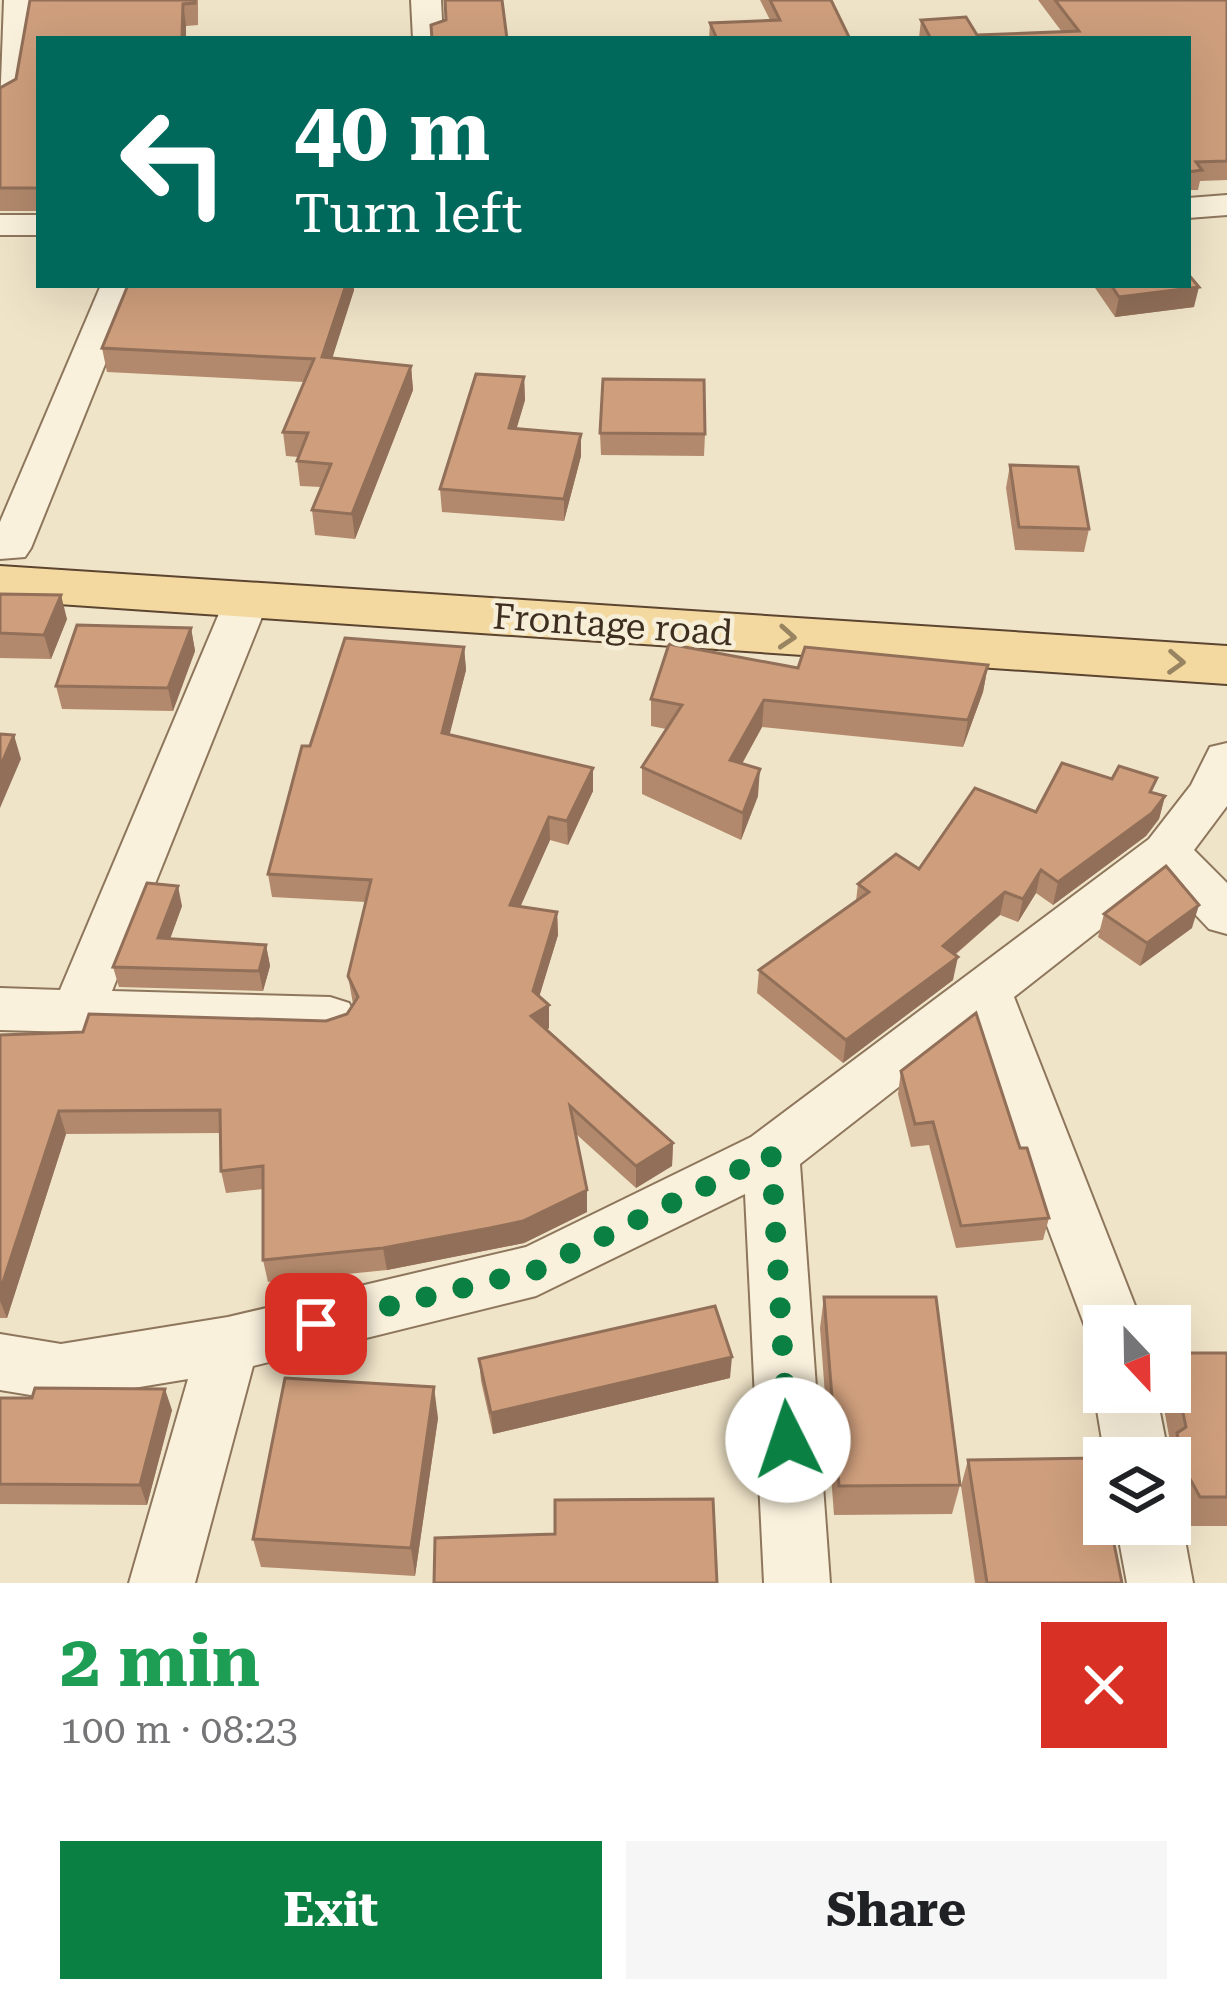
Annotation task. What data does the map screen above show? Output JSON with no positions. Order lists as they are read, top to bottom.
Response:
{
  "streets": {
    "main road": ["Frontage road"]
  },
  "north": "bottom",
  "page": {
    "turn": ["40 m", "Turn left"],
    "heading": ["2 min", "100 m · 08:23"],
    "buttons": ["Exit", "Share"]
  }
}
